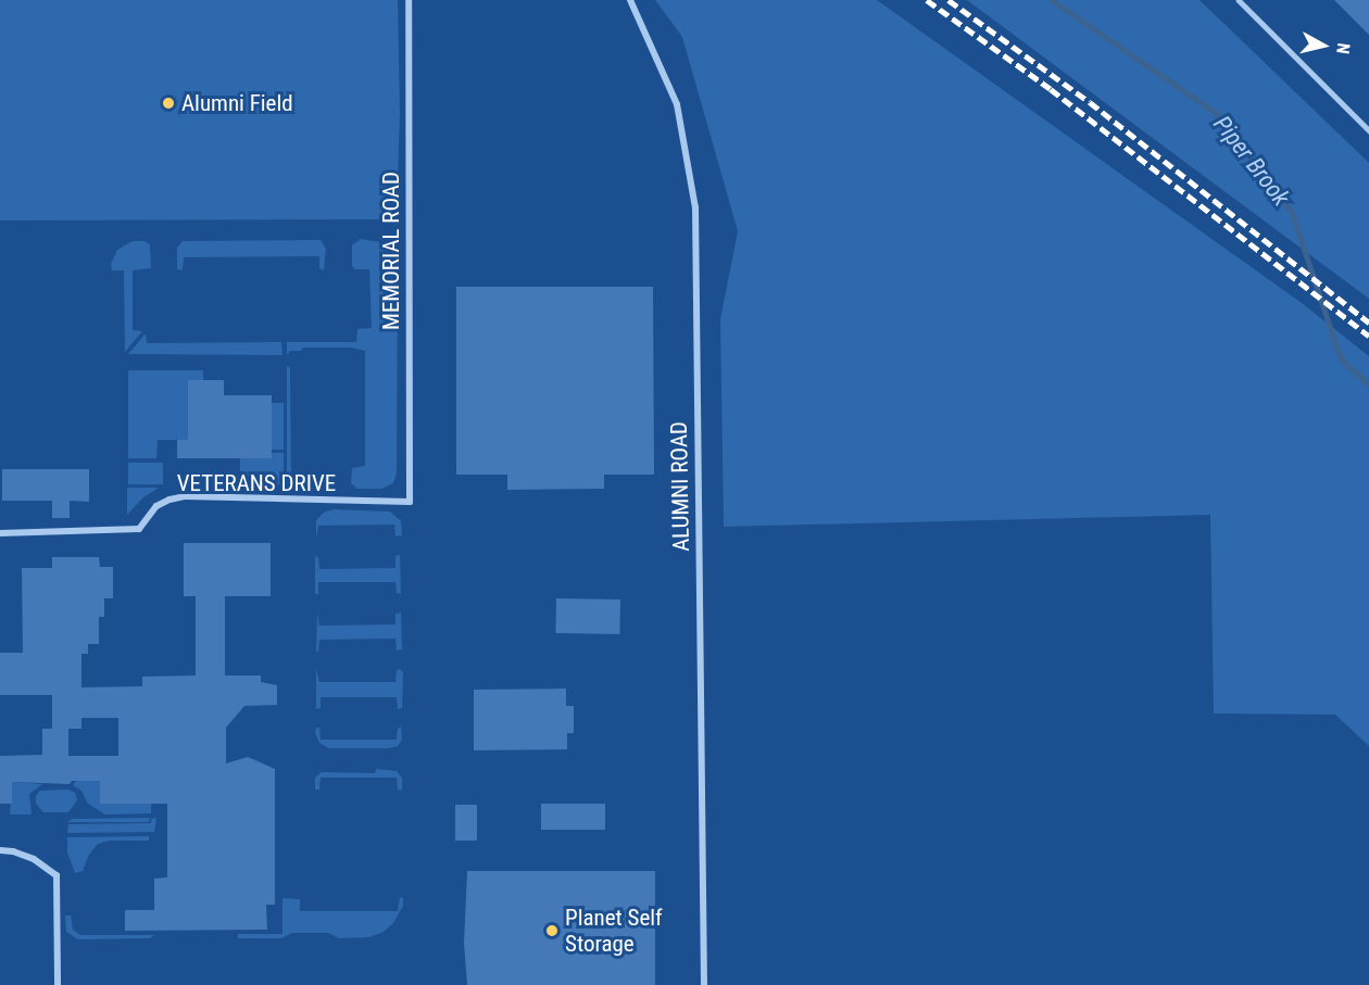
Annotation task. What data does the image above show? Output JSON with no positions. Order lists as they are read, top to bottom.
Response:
{
  "streets": {
    "street": ["MEMORIAL ROAD", "VETERANS DRIVE", "ALUMNI ROAD"]
  },
  "crossings": [
    ["MEMORIAL ROAD", "VETERANS DRIVE"]
  ],
  "water": ["Piper Brook"],
  "places": ["Alumni Field", "Planet Self Storage"],
  "north": "right"
}
